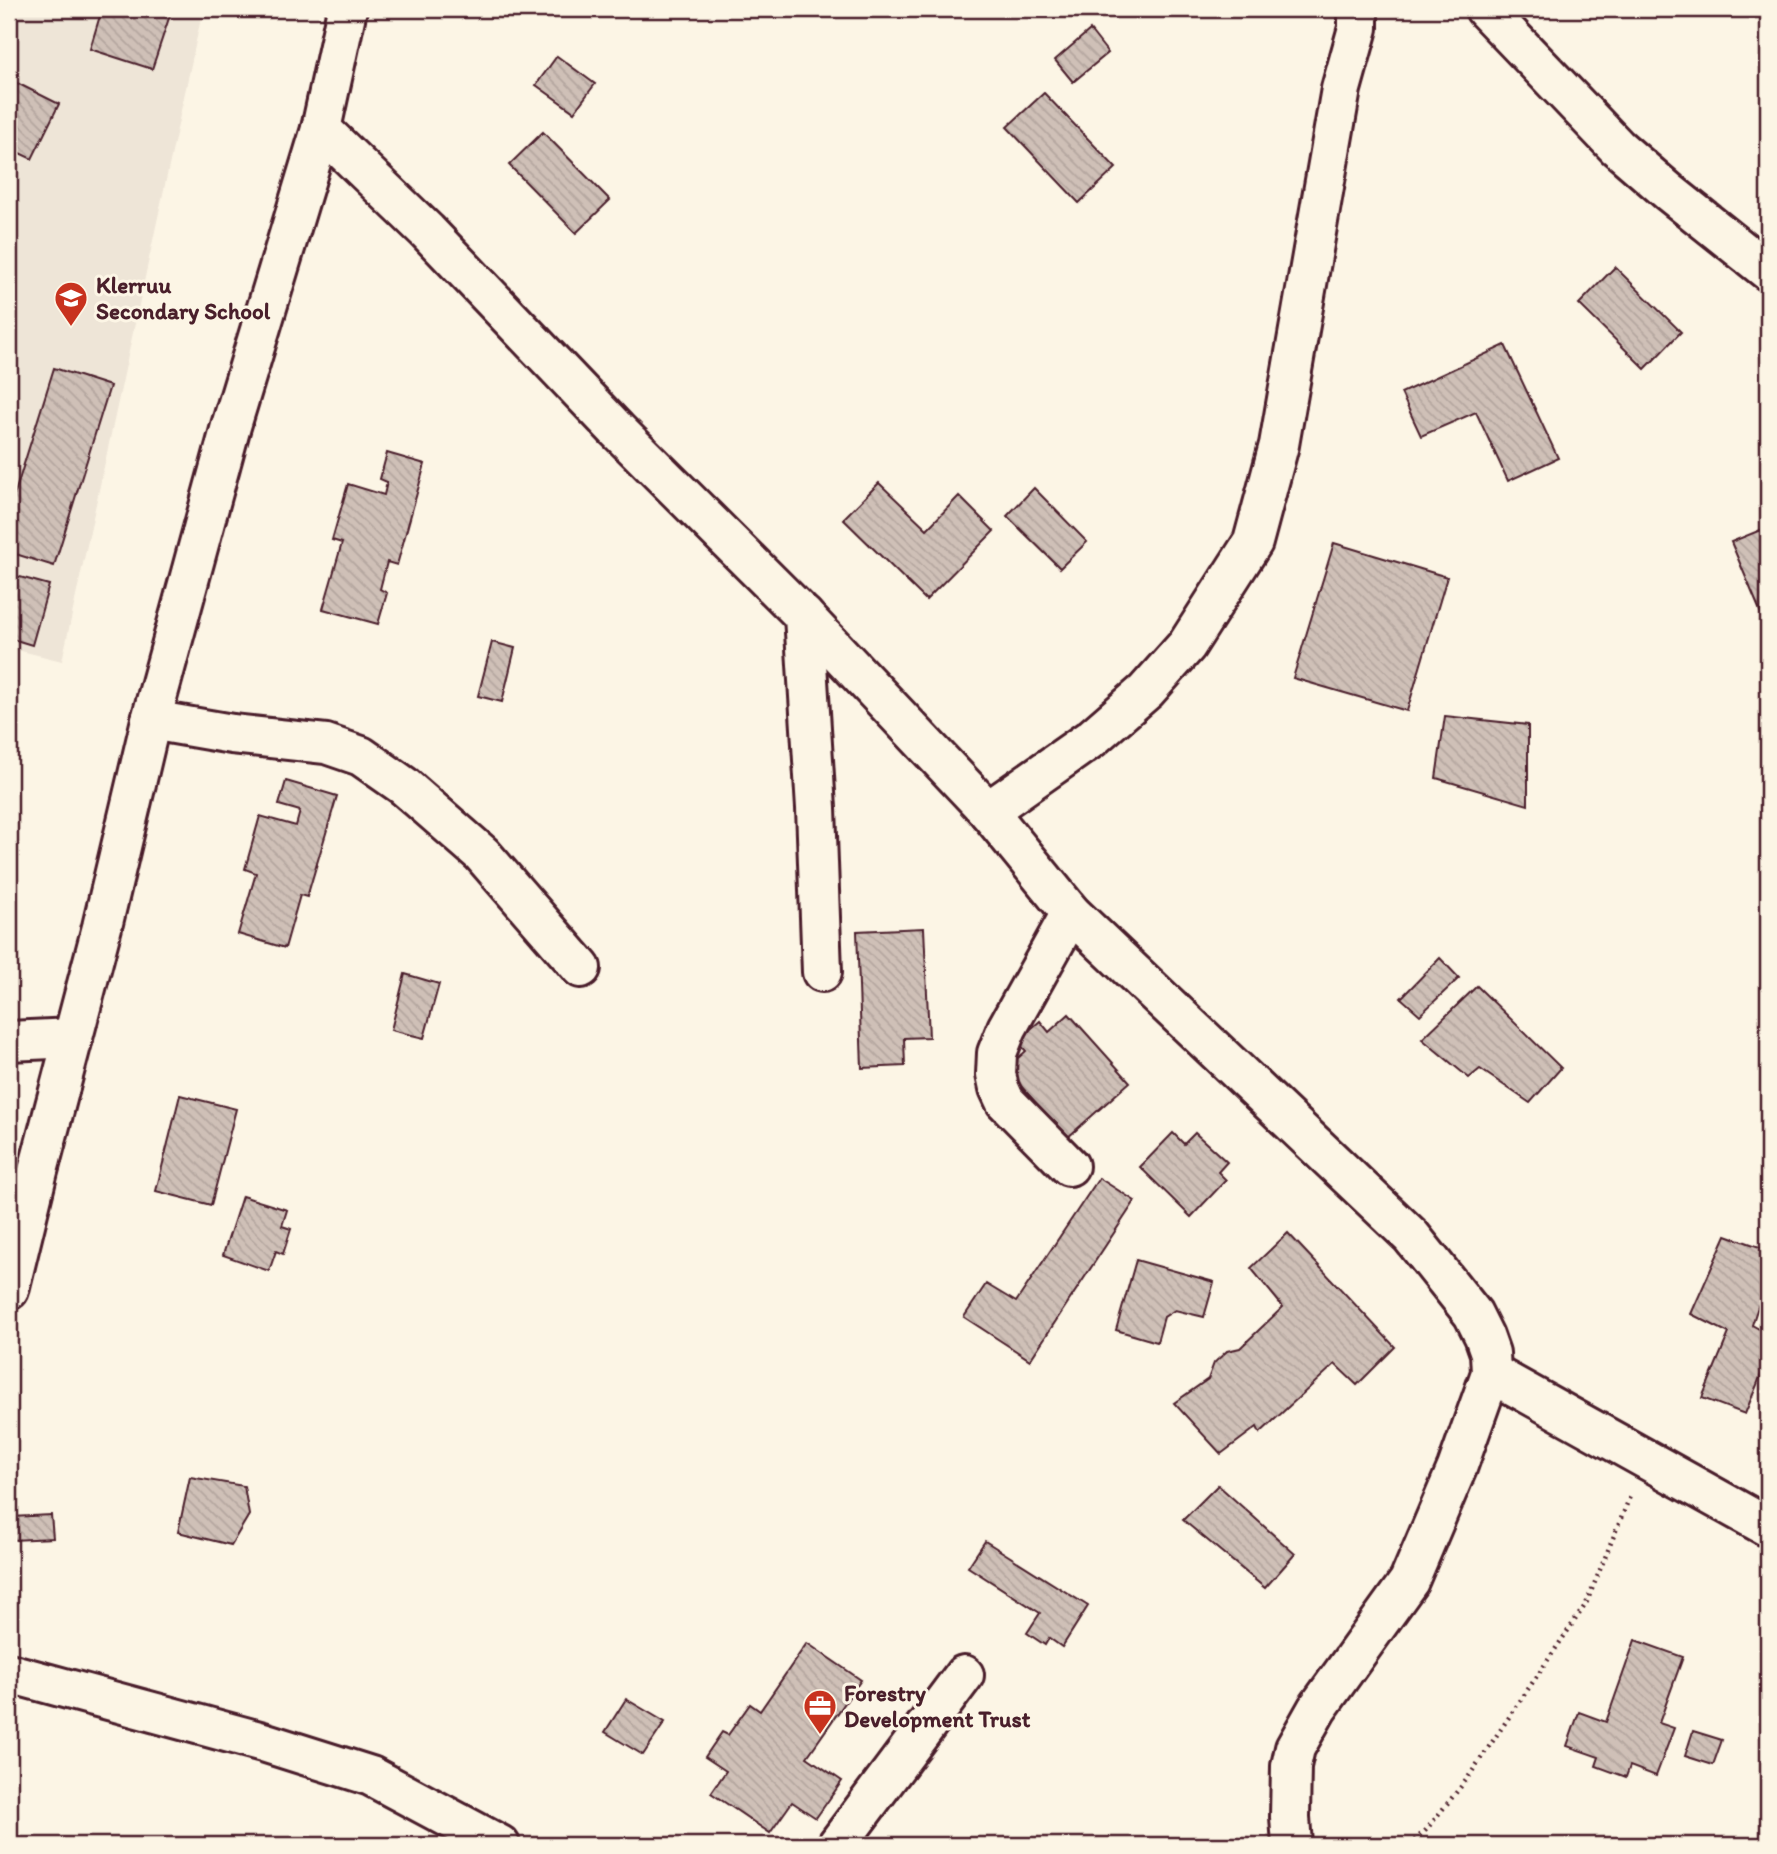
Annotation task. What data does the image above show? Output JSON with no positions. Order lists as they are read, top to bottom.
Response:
{
  "places": {
    "school or university": ["Klerruu Secondary School"],
    "office": ["Forestry Development Trust"]
  }
}
